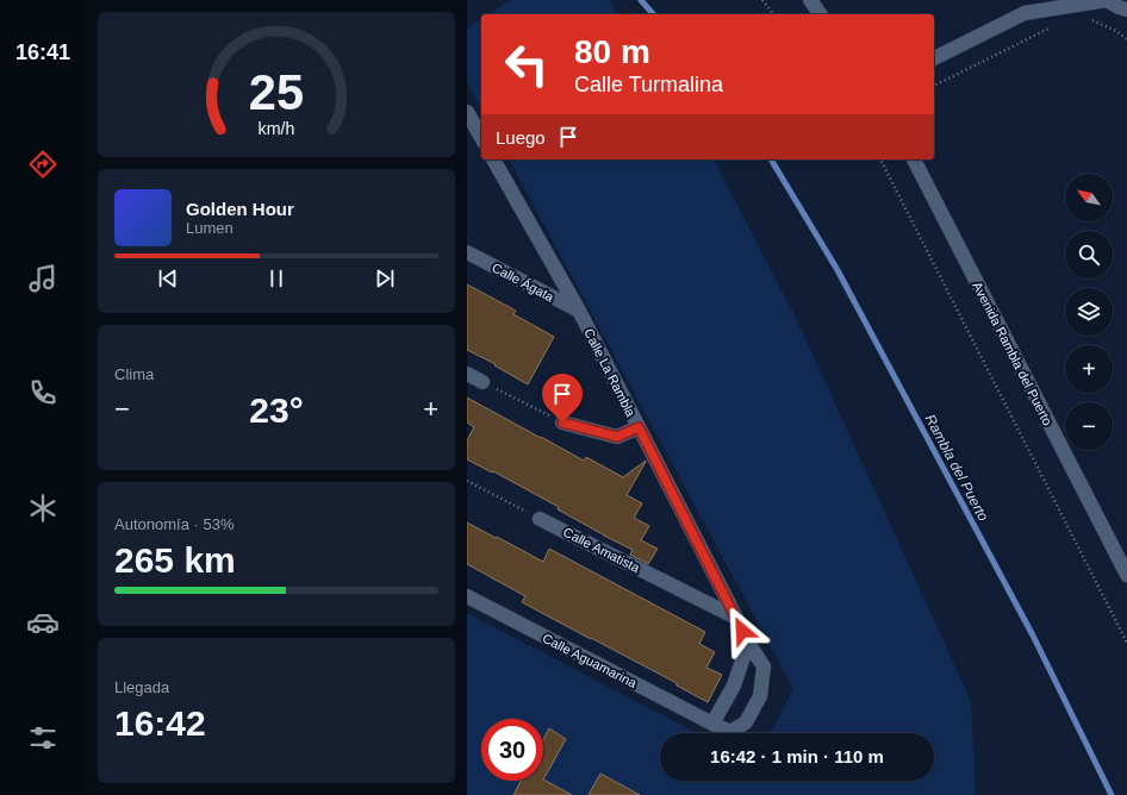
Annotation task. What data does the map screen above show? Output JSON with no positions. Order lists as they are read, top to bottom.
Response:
{
  "streets": {
    "street": [
      "Calle Ágata",
      "Avenida Rambla del Puerto",
      "Calle La Rambla",
      "Calle Amatista",
      "Calle Aguamarina"
    ]
  },
  "crossings": [
    ["Calle Ágata", "Calle La Rambla"],
    ["Calle La Rambla", "Calle Amatista"],
    ["Calle La Rambla", "Calle Aguamarina"]
  ],
  "water": ["Rambla del Puerto"],
  "north": "top left",
  "page": {
    "tabs": "16:41",
    "turn": ["80 m", "Calle Turmalina"],
    "then": "Luego",
    "map_buttons": ["+", "−"],
    "song": ["Golden Hour", "Lumen"],
    "tile": [
      "Clima",
      ["Autonomía · 53%", "265 km"],
      ["Llegada", "16:42"]
    ],
    "heat": ["−", "23°", "+"],
    "limit": "30",
    "trip": "16:42 · 1 min · 110 m",
    "gauge": ["25", "km/h"]
  }
}
